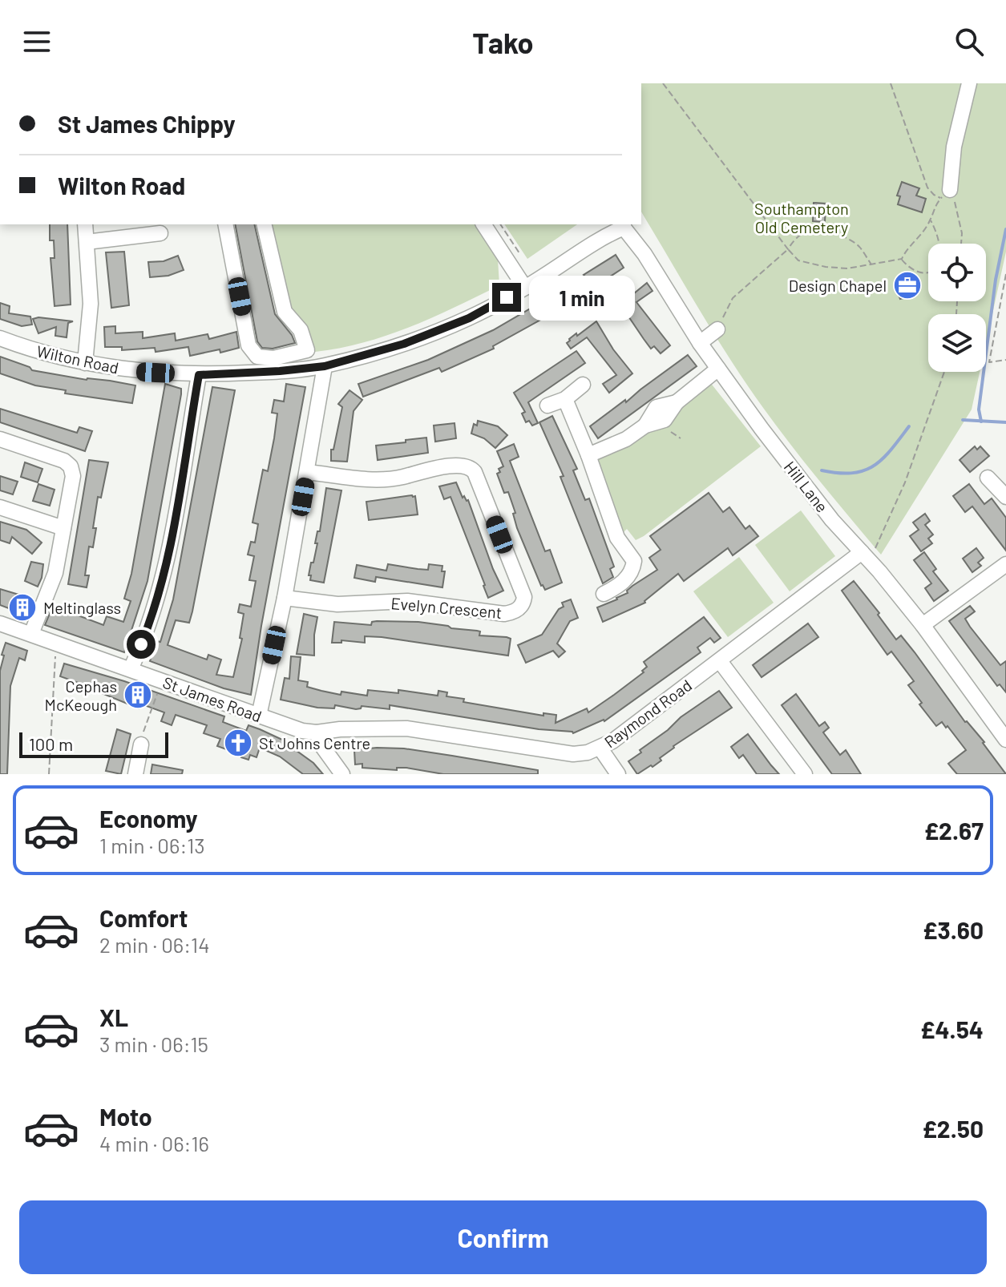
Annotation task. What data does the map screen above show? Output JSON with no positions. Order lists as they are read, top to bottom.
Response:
{
  "streets": {
    "street": [
      "Wilton Road",
      "Hill Lane",
      "Evelyn Crescent",
      "St James Road",
      "Raymond Road"
    ]
  },
  "crossings": [
    ["Wilton Road", "Hill Lane"],
    ["Hill Lane", "Raymond Road"],
    ["St James Road", "Raymond Road"]
  ],
  "parks": ["Southampton Old Cemetery"],
  "places": {
    "office": ["Design Chapel"],
    "building": ["Meltinglass", "Cephas McKeough"],
    "church": ["St Johns Centre"]
  },
  "scale_bar": "100 m",
  "page": {
    "header": "Tako",
    "banner": ["St James Chippy", "Wilton Road"],
    "bubble": "1 min",
    "scale": "100 m",
    "list": [
      {
        "name": "Economy",
        "note": "1 min · 06:13",
        "value": "£2.67"
      },
      {
        "name": "Comfort",
        "note": "2 min · 06:14",
        "value": "£3.60"
      },
      {
        "name": "XL",
        "note": "3 min · 06:15",
        "value": "£4.54"
      },
      {
        "name": "Moto",
        "note": "4 min · 06:16",
        "value": "£2.50"
      }
    ],
    "buttons": "Confirm"
  }
}
